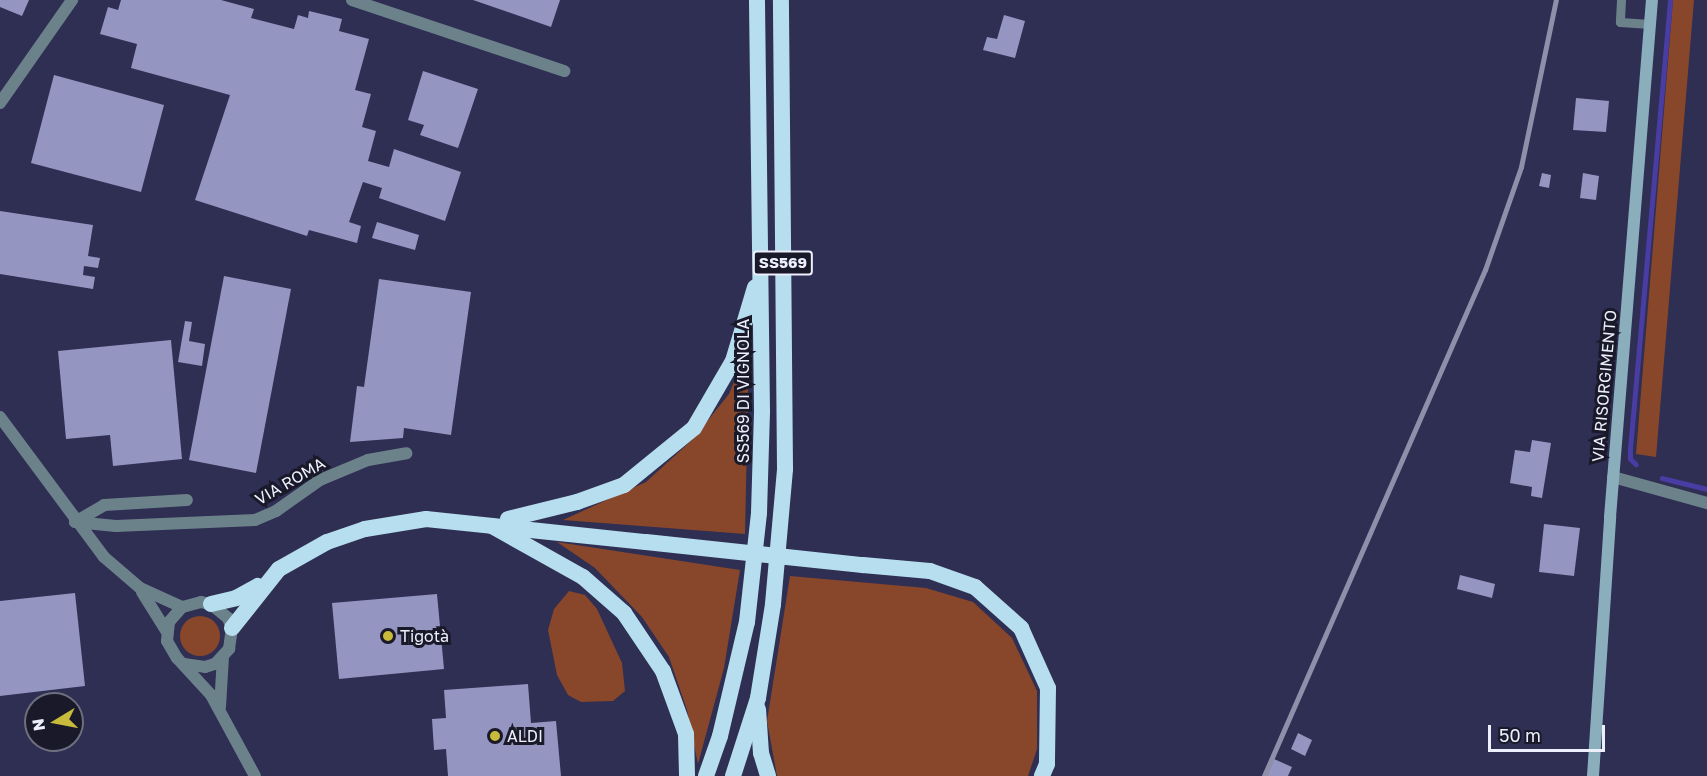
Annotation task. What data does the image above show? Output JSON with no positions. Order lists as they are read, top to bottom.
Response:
{
  "streets": {
    "highway": ["SS569", "SS569 DI VIGNOLA"],
    "main road": ["VIA RISORGIMENTO"],
    "street": ["VIA ROMA"]
  },
  "places": ["Tigotà", "ALDI"],
  "scale_bar": "50 m",
  "north": "left"
}
